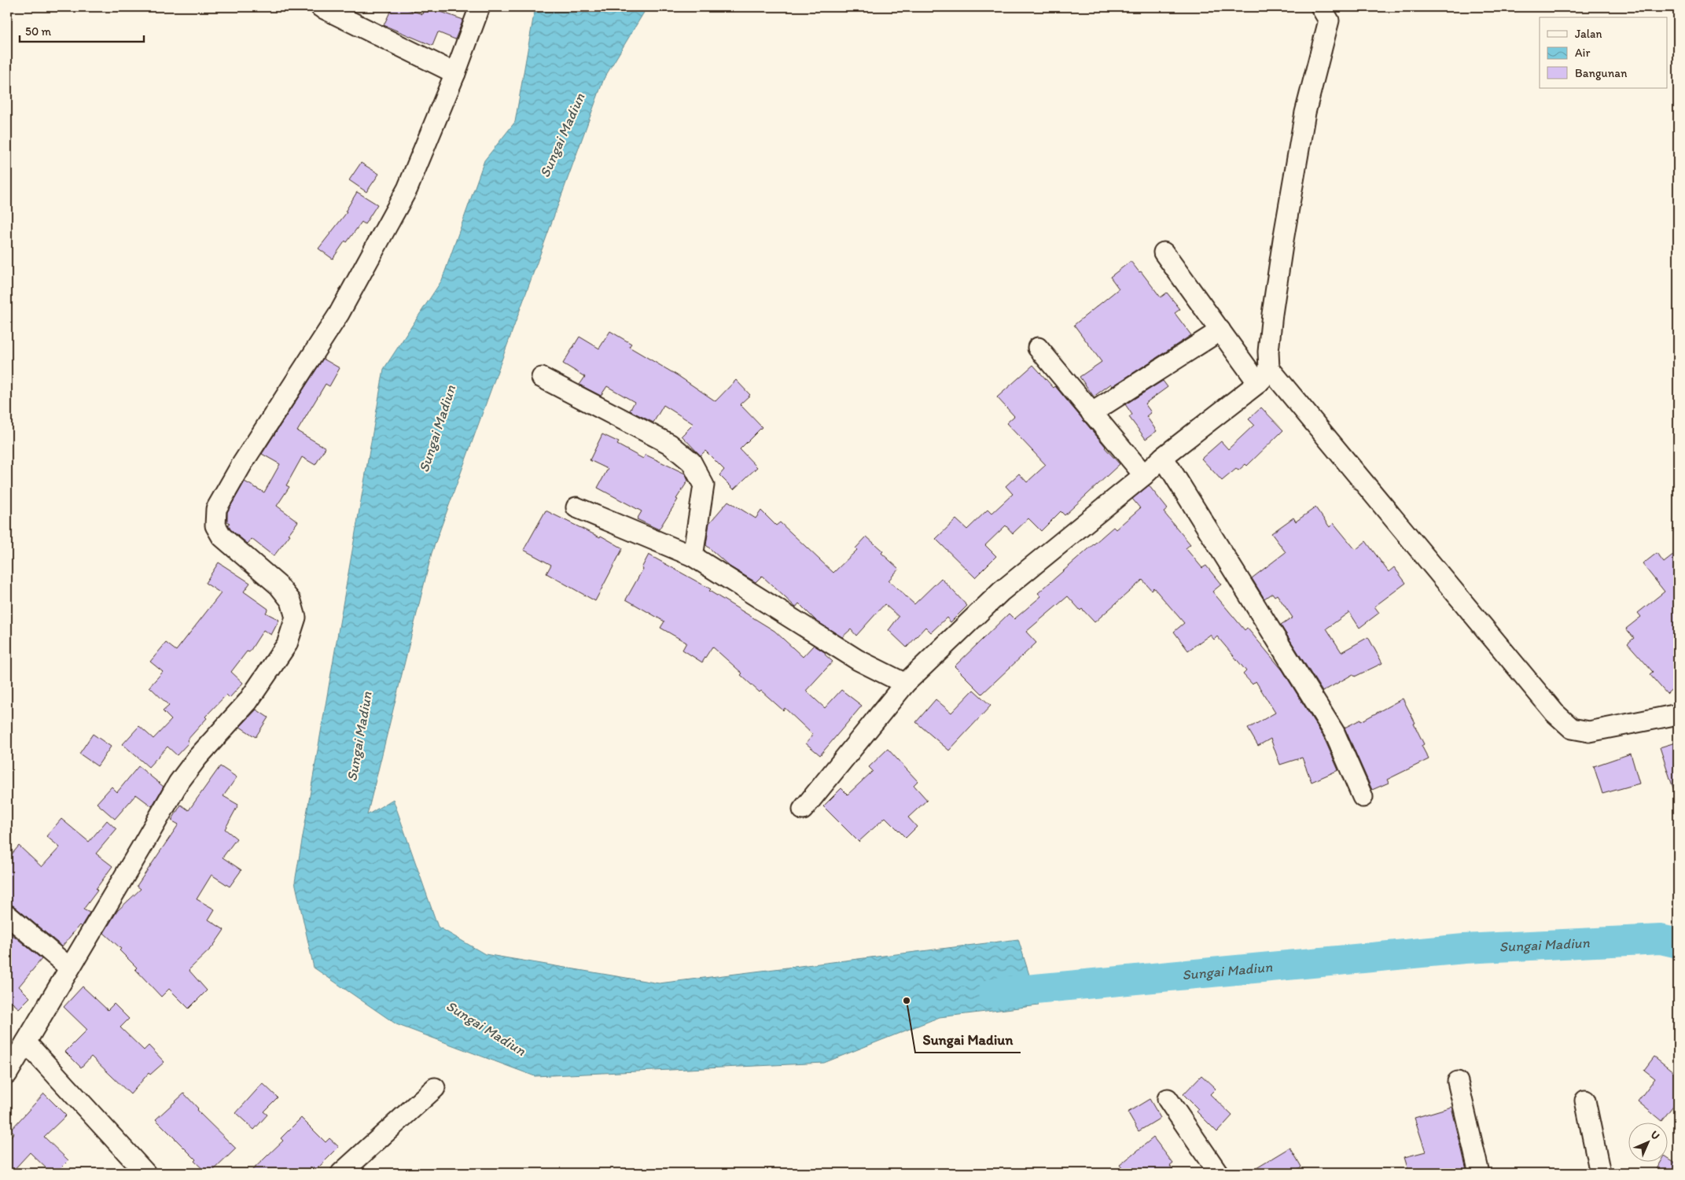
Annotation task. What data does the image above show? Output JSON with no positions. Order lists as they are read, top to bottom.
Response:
{
  "water": ["Sungai Madiun"],
  "places": ["Sungai Madiun"],
  "legend": ["Jalan", "Air", "Bangunan"],
  "scale_bar": "50 m",
  "north": "top right"
}
